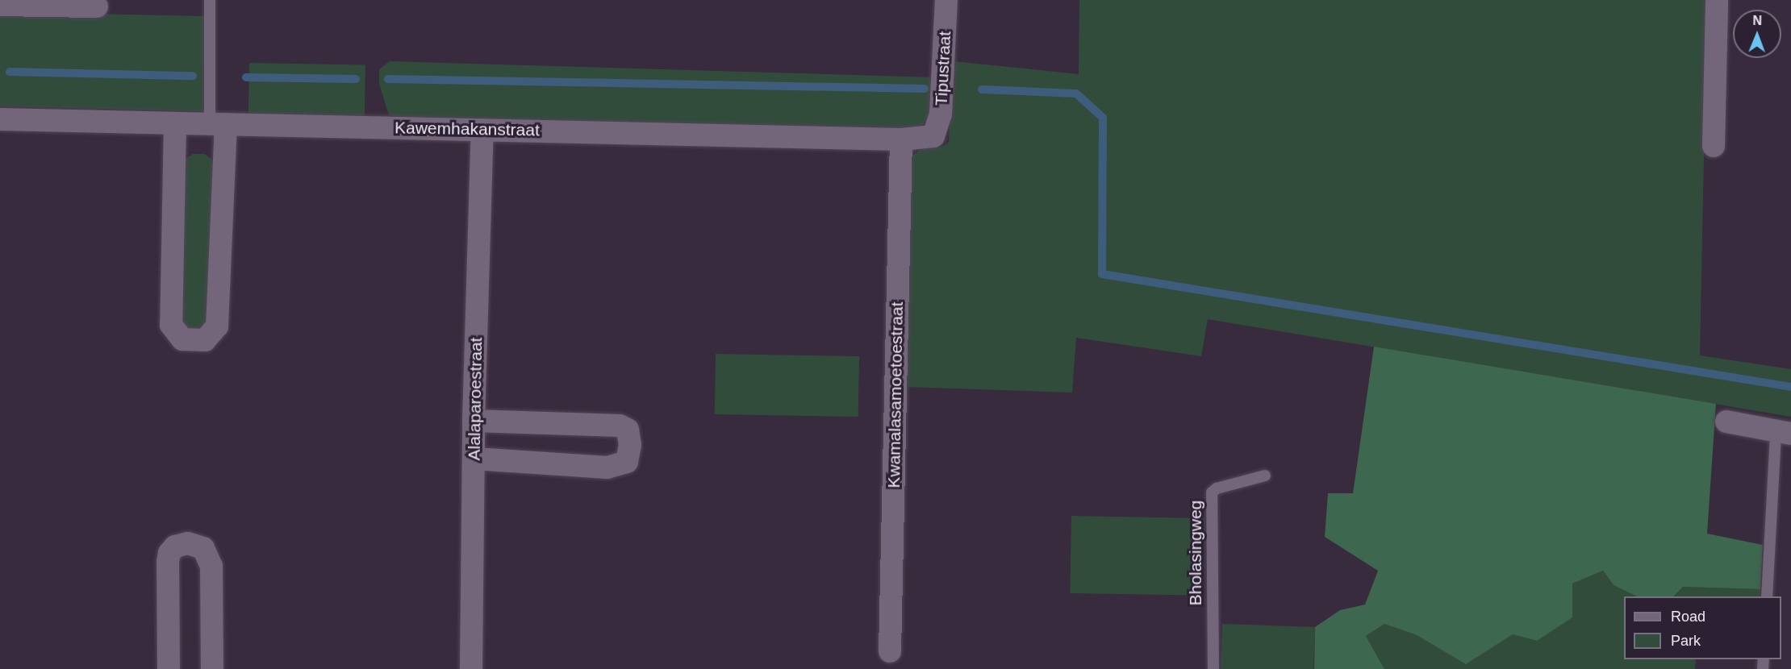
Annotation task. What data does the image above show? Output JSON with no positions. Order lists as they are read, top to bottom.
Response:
{
  "streets": {
    "street": [
      "Tipustraat",
      "Kawemhakanstraat",
      "Kwamalasamoetoestraat",
      "Alalaparoestraat"
    ],
    "lane": ["Bholasingweg"]
  },
  "crossings": [
    ["Tipustraat", "Kawemhakanstraat"],
    ["Kawemhakanstraat", "Kwamalasamoetoestraat"],
    ["Kawemhakanstraat", "Alalaparoestraat"]
  ],
  "legend": ["Road", "Park"],
  "north": "top"
}
